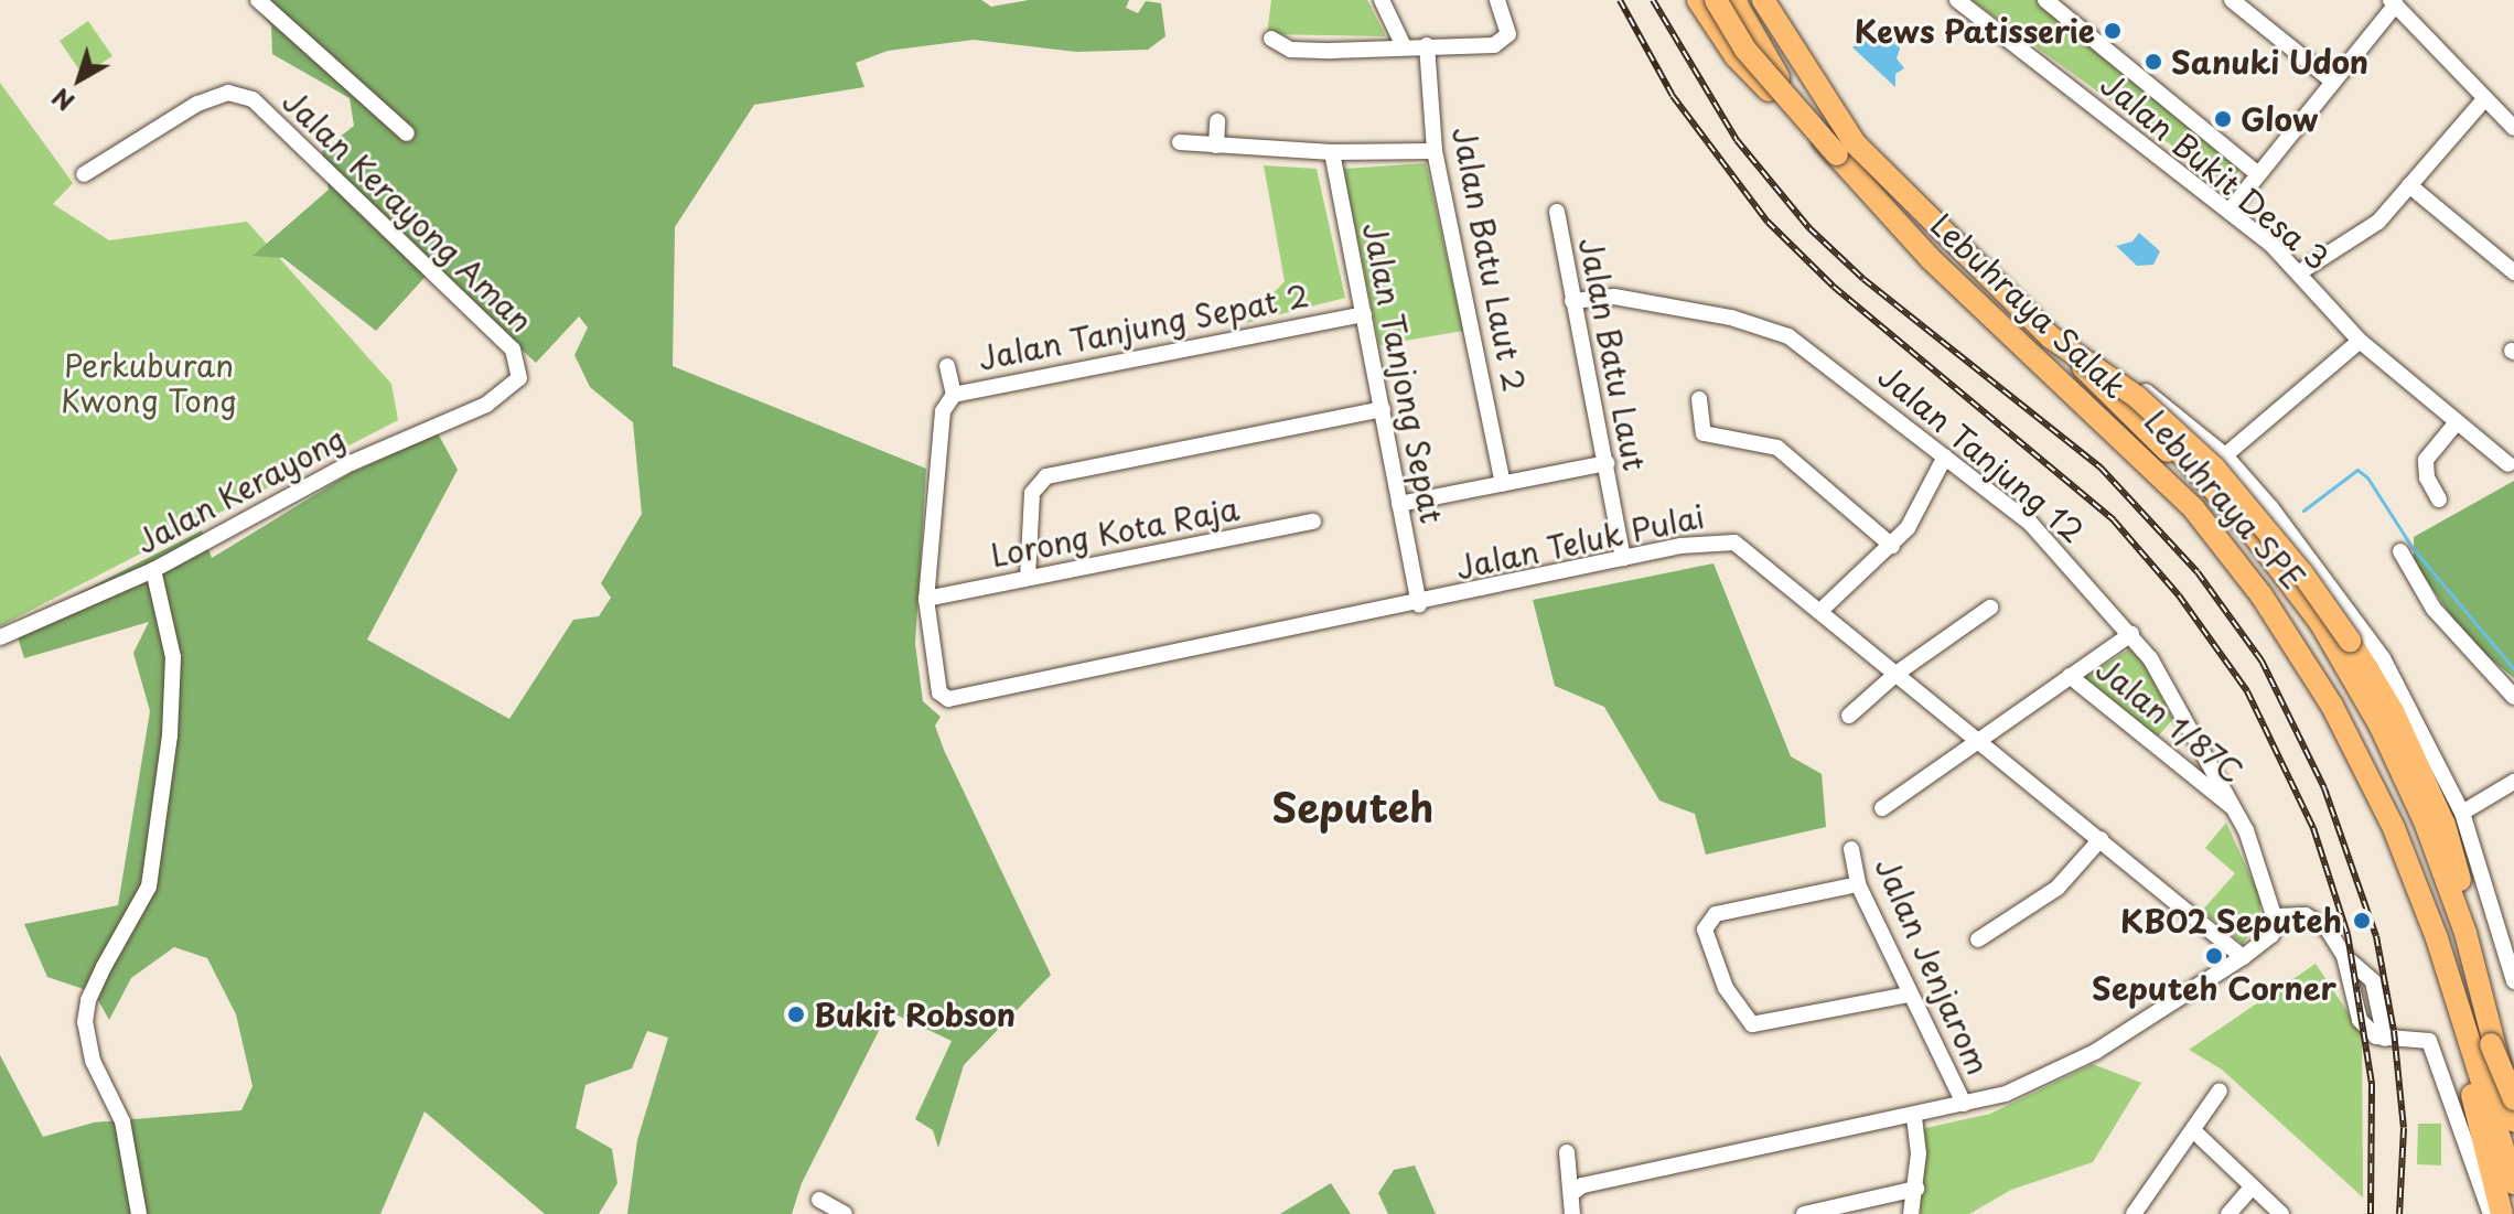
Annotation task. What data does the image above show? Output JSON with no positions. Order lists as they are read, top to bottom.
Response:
{
  "streets": {
    "highway": ["Lebuhraya Salak", "Lebuhraya SPE"],
    "street": [
      "Jalan Bukit Desa 3",
      "Jalan Kerayong Aman",
      "Jalan Batu Laut 2",
      "Jalan Tanjung Sepat 2",
      "Jalan Batu Laut",
      "Jalan Tanjong Sepat",
      "Jalan Tanjung 12",
      "Jalan Kerayong",
      "Lorong Kota Raja",
      "Jalan Teluk Pulai",
      "Jalan 1/87C",
      "Jalan Jenjarom"
    ]
  },
  "crossings": [
    ["Jalan Kerayong Aman", "Jalan Kerayong"],
    ["Lebuhraya Salak", "Lebuhraya SPE"],
    ["Jalan Tanjung Sepat 2", "Jalan Tanjong Sepat"],
    ["Jalan Tanjung Sepat 2", "Lorong Kota Raja"],
    ["Jalan Tanjung Sepat 2", "Jalan Teluk Pulai"],
    ["Jalan Batu Laut", "Jalan Tanjung 12"],
    ["Jalan Batu Laut", "Jalan Teluk Pulai"],
    ["Jalan Tanjong Sepat", "Jalan Teluk Pulai"],
    ["Jalan Tanjung 12", "Jalan 1/87C"],
    ["Lorong Kota Raja", "Jalan Teluk Pulai"]
  ],
  "districts": ["Seputeh"],
  "parks": ["Perkuburan Kwong Tong"],
  "places": [
    "Kews Patisserie",
    "Sanuki Udon",
    "Glow",
    "KB02 Seputeh",
    "Seputeh Corner",
    "Bukit Robson"
  ],
  "north": "bottom left"
}
